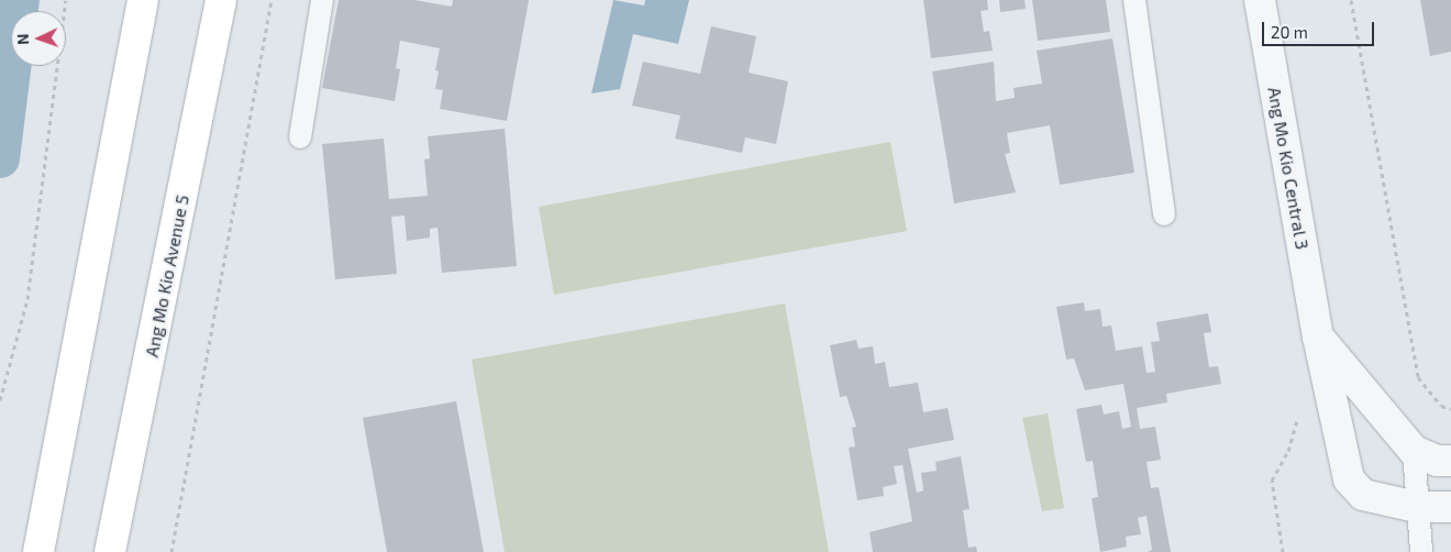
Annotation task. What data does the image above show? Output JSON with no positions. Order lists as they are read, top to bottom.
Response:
{
  "streets": {
    "main road": ["Ang Mo Kio Avenue 5"],
    "street": ["Ang Mo Kio Central 3"]
  },
  "scale_bar": "20 m",
  "north": "left"
}
